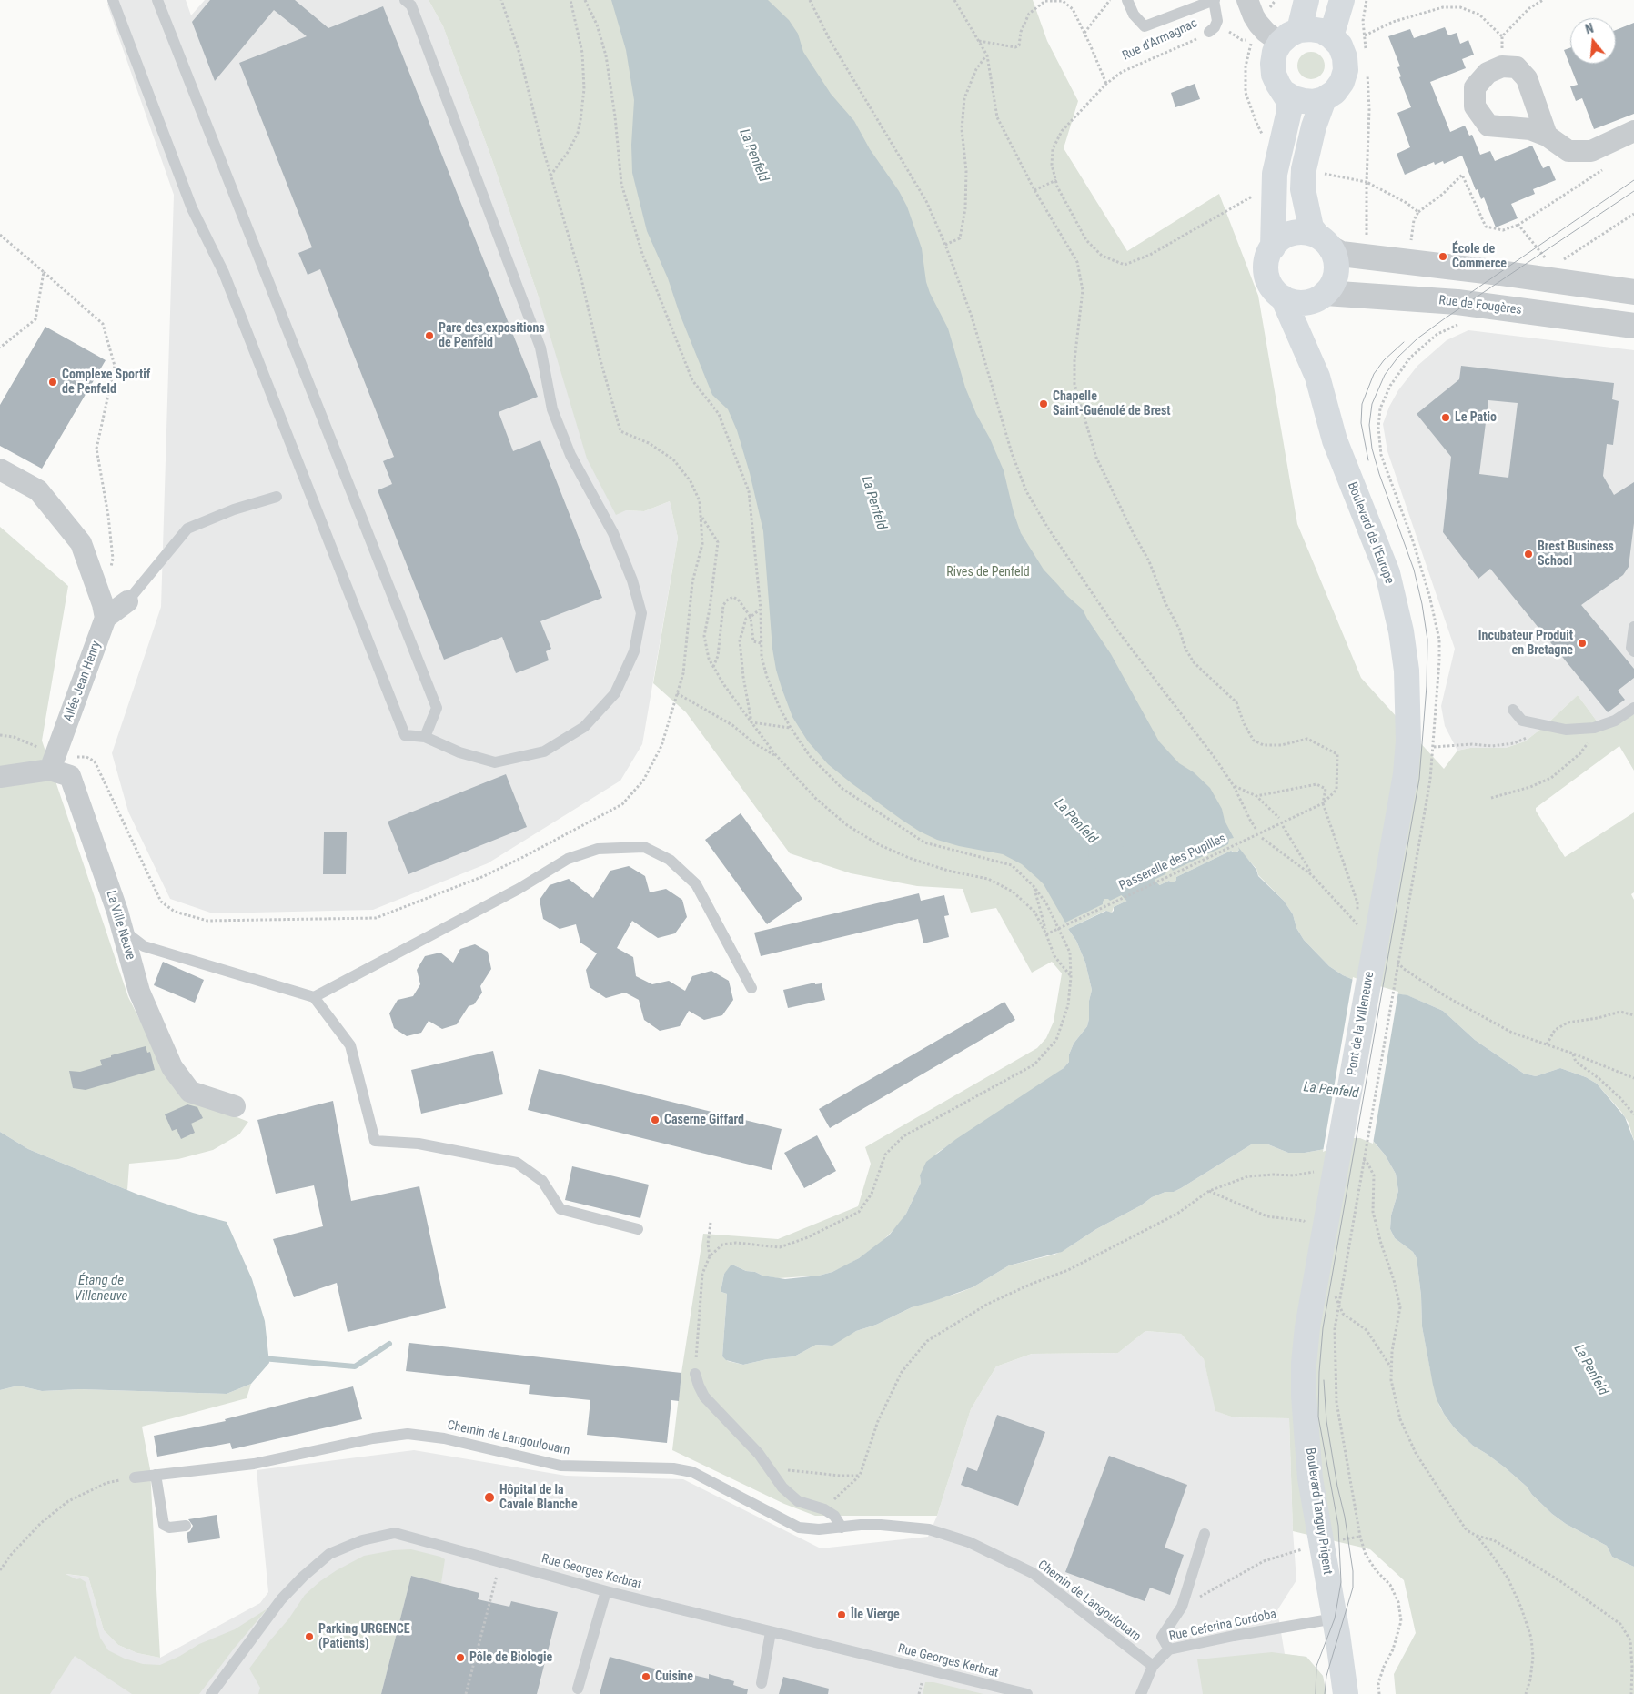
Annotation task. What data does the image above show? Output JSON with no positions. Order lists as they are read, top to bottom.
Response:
{
  "streets": {
    "main road": ["Boulevard de l'Europe", "Pont de la Villeneuve", "Boulevard Tanguy Prigent"],
    "street": ["Rue de Fougères", "Allée Jean Henry", "La Ville Neuve"],
    "lane": [
      "Rue d'Armagnac",
      "Chemin de Langoulouarn",
      "Rue Georges Kerbrat",
      "Rue Ceferina Cordoba"
    ],
    "path": ["Passerelle des Pupilles"]
  },
  "crossings": [
    ["Rue de Fougères", "Boulevard de l'Europe"],
    ["Boulevard de l'Europe", "Pont de la Villeneuve"],
    ["Allée Jean Henry", "La Ville Neuve"],
    ["Pont de la Villeneuve", "Boulevard Tanguy Prigent"],
    ["Chemin de Langoulouarn", "Rue Ceferina Cordoba"],
    ["Boulevard Tanguy Prigent", "Rue Ceferina Cordoba"]
  ],
  "water": ["La Penfeld", "Étang de Villeneuve"],
  "parks": ["Rives de Penfeld"],
  "places": [
    "École de Commerce",
    "Parc des expositions de Penfeld",
    "Complexe Sportif de Penfeld",
    "Chapelle Saint-Guénolé de Brest",
    "Le Patio",
    "Brest Business School",
    "Incubateur Produit en Bretagne",
    "Caserne Giffard",
    "Hôpital de la Cavale Blanche",
    "Île Vierge",
    "Parking URGENCE (Patients)",
    "Pôle de Biologie",
    "Cuisine"
  ],
  "north": "top"
}
